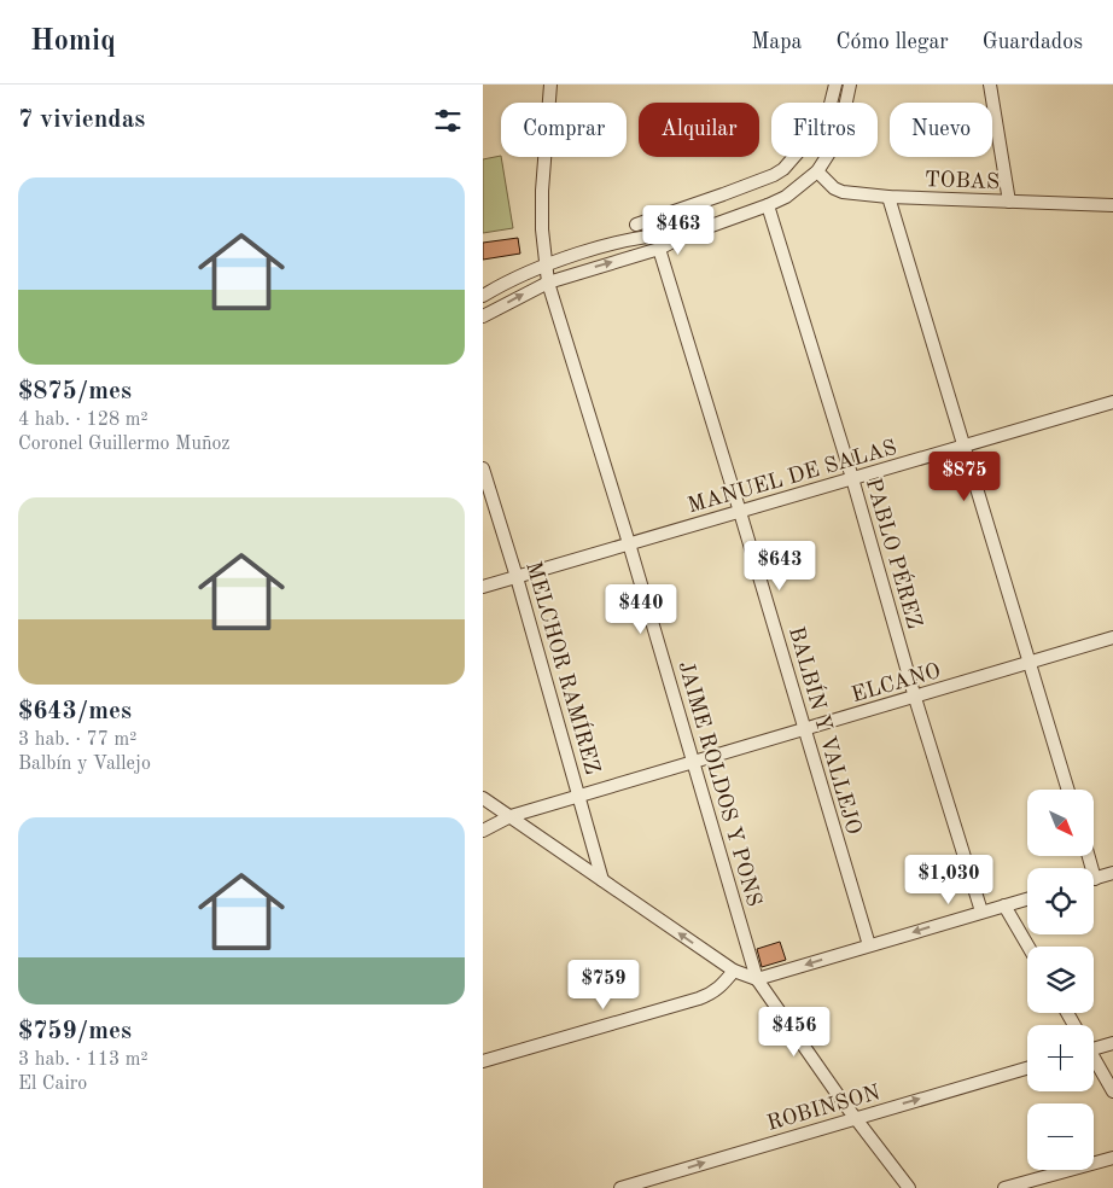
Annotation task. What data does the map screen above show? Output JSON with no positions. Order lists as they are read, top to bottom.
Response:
{
  "streets": {
    "street": [
      "TOBAS",
      "MANUEL DE SALAS",
      "PABLO PÉREZ",
      "MELCHOR RAMÍREZ",
      "ELCANO",
      "BALBÍN Y VALLEJO",
      "JAIME ROLDOS Y PONS",
      "ROBINSON"
    ]
  },
  "crossings": [
    ["MANUEL DE SALAS", "PABLO PÉREZ"],
    ["MANUEL DE SALAS", "MELCHOR RAMÍREZ"],
    ["MANUEL DE SALAS", "BALBÍN Y VALLEJO"],
    ["MANUEL DE SALAS", "JAIME ROLDOS Y PONS"],
    ["PABLO PÉREZ", "ELCANO"],
    ["MELCHOR RAMÍREZ", "ELCANO"],
    ["ELCANO", "BALBÍN Y VALLEJO"],
    ["ELCANO", "JAIME ROLDOS Y PONS"],
    ["JAIME ROLDOS Y PONS", "ROBINSON"]
  ],
  "one_way": ["ROBINSON"],
  "north": "bottom right",
  "page": {
    "header": "Homiq",
    "nav": ["Mapa", "Cómo llegar", "Guardados"],
    "heading": "7 viviendas",
    "chip": [
      "Comprar",
      "Alquilar",
      "Filtros",
      "Nuevo"
    ],
    "list": [
      {
        "name": "$875/mes",
        "note": "4 hab. · 128 m² · Coronel Guillermo Muñoz"
      },
      {
        "name": "$643/mes",
        "note": "3 hab. · 77 m² · Balbín y Vallejo"
      },
      {
        "name": "$759/mes",
        "note": "3 hab. · 113 m² · El Cairo"
      }
    ],
    "price": [
      "$463",
      "$875",
      "$643",
      "$440",
      "$1,030",
      "$759",
      "$456"
    ],
    "map_buttons": ["+", "−"]
  }
}
